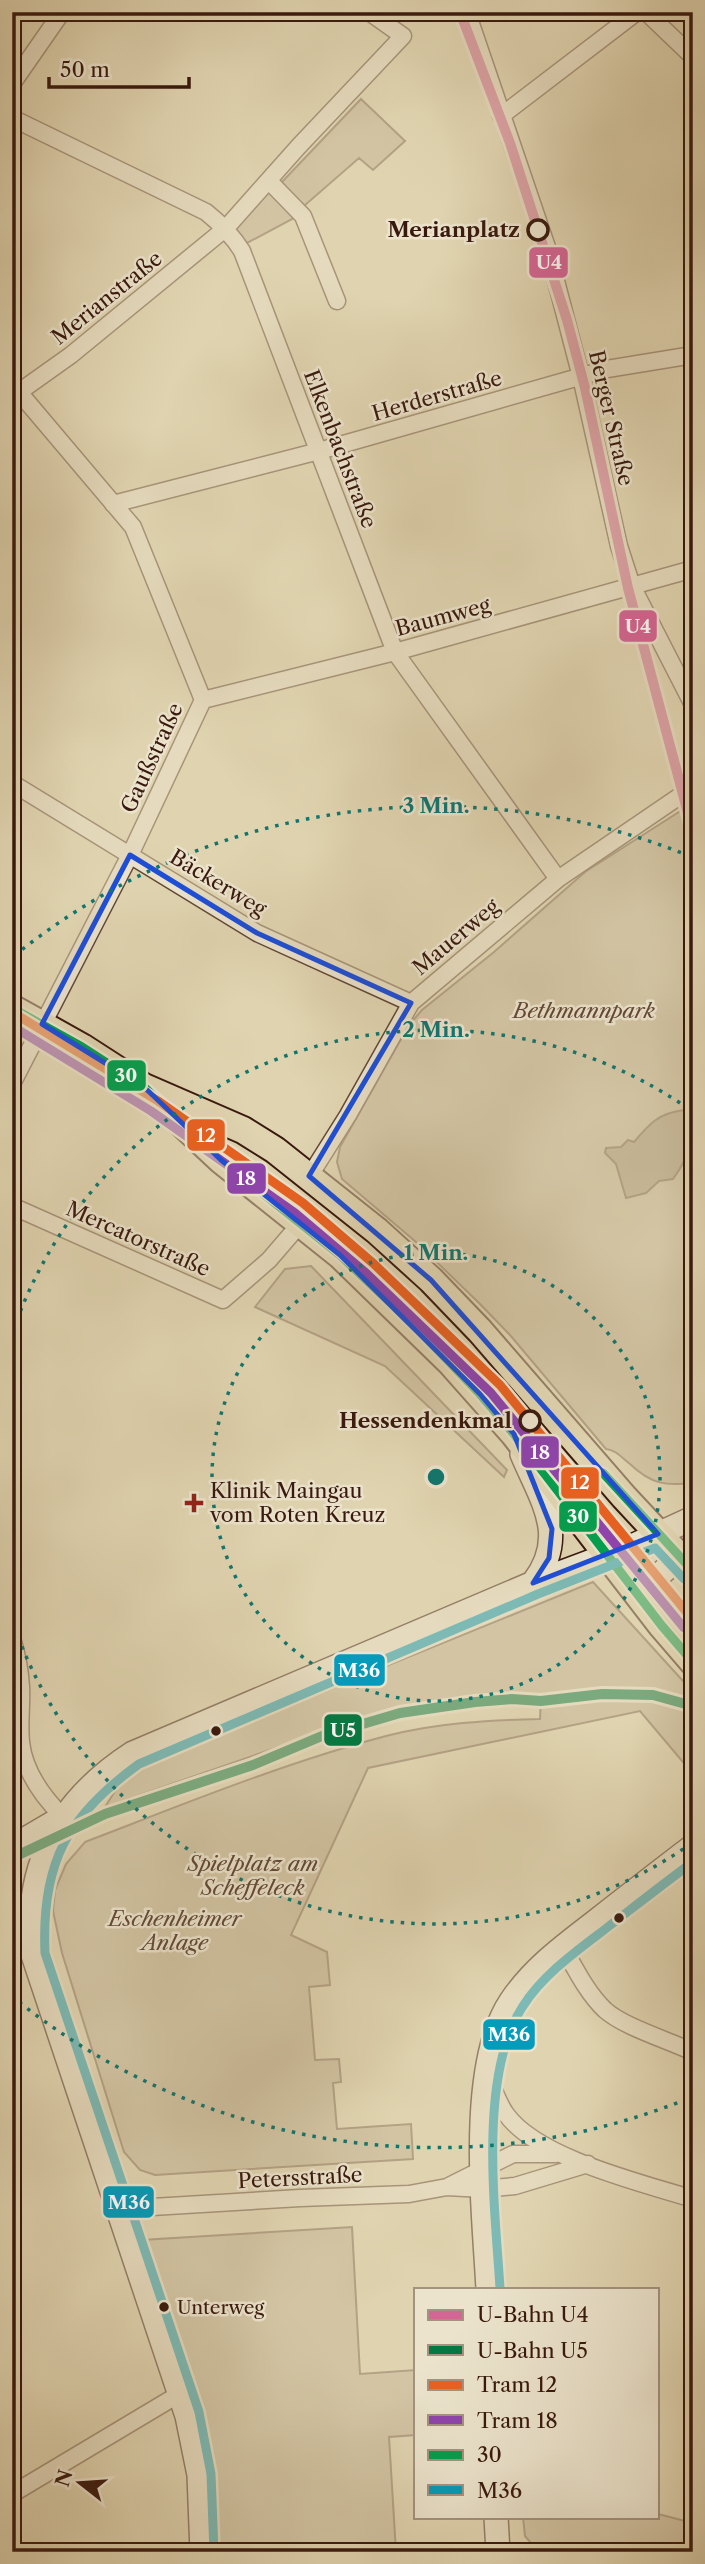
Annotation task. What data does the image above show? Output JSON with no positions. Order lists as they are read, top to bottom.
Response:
{
  "streets": {
    "street": [
      "Merianstraße",
      "Herderstraße",
      "Berger Straße",
      "Elkenbachstraße",
      "Baumweg",
      "Gaußstraße",
      "Bäckerweg",
      "Mauerweg",
      "Mercatorstraße",
      "Petersstraße"
    ]
  },
  "crossings": [
    ["Merianstraße", "Elkenbachstraße"],
    ["Merianstraße", "Gaußstraße"],
    ["Herderstraße", "Berger Straße"],
    ["Herderstraße", "Elkenbachstraße"],
    ["Herderstraße", "Gaußstraße"],
    ["Berger Straße", "Baumweg"],
    ["Elkenbachstraße", "Baumweg"],
    ["Elkenbachstraße", "Mauerweg"],
    ["Baumweg", "Gaußstraße"],
    ["Gaußstraße", "Bäckerweg"],
    ["Bäckerweg", "Mauerweg"]
  ],
  "parks": ["Bethmannpark", "Spielplatz am Scheffeleck", "Eschenheimer Anlage"],
  "places": {
    "other": ["Merianplatz", "Hessendenkmal", "Unterweg"],
    "health": ["Klinik Maingau vom Roten Kreuz"]
  },
  "lines": [
    "metro line U4",
    "transit line 30",
    "tram line 12",
    "tram line 18",
    "transit line M36",
    "metro line U5"
  ],
  "legend": [
    "U-Bahn U4",
    "U-Bahn U5",
    "Tram 12",
    "Tram 18",
    "30",
    "M36"
  ],
  "scale_bar": "50 m",
  "north": "left",
  "rings": ["3 Min.", "2 Min.", "1 Min."]
}
